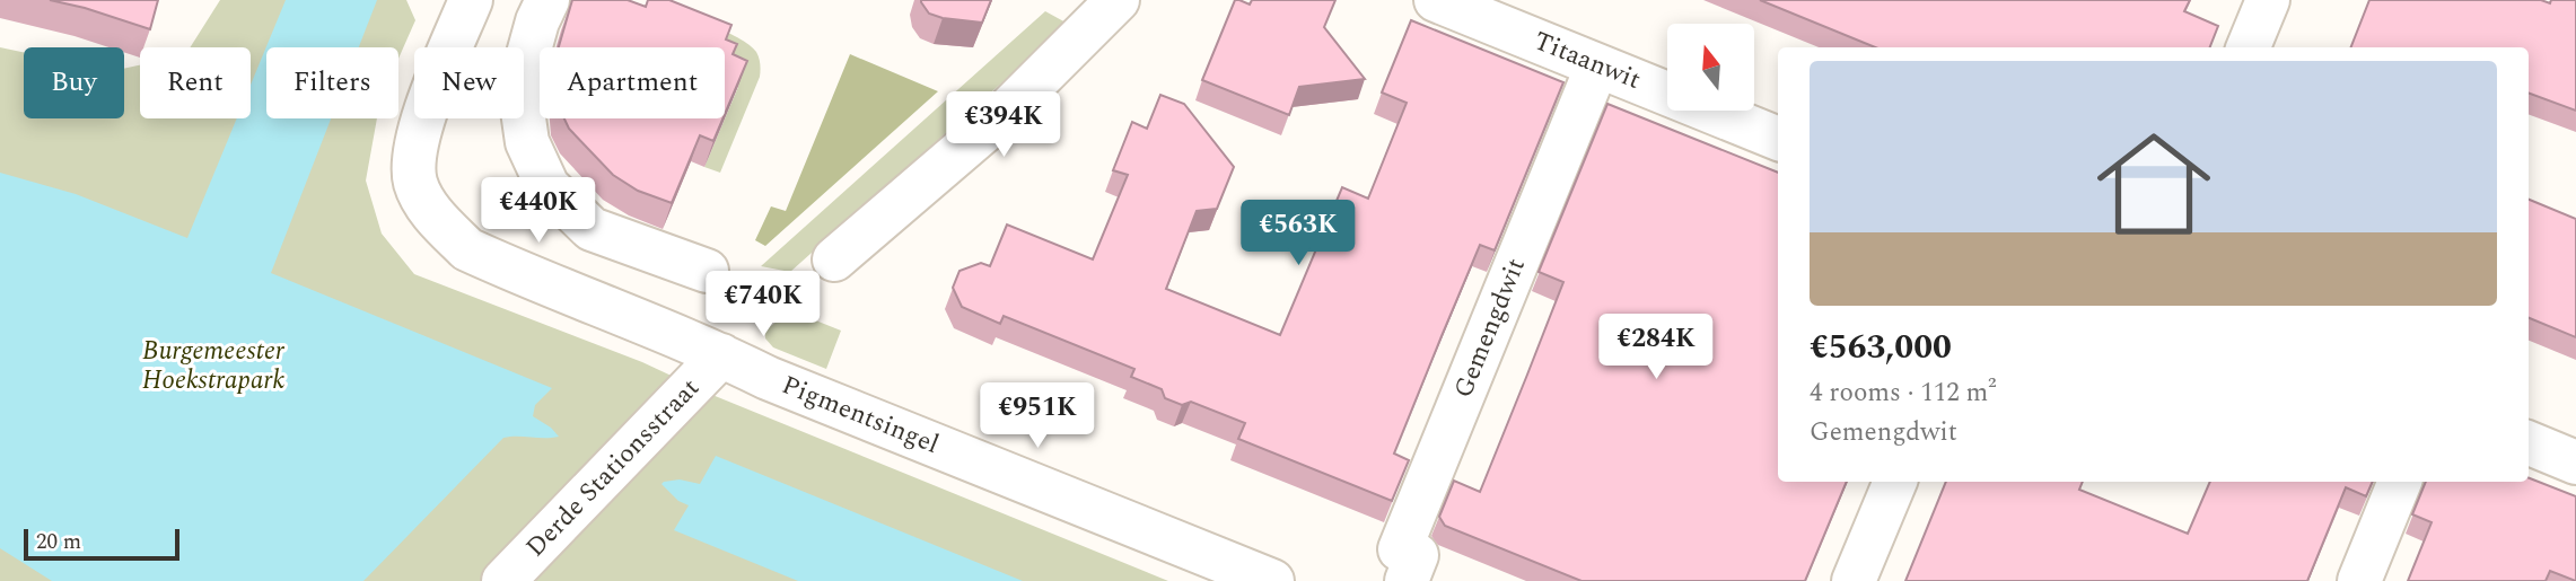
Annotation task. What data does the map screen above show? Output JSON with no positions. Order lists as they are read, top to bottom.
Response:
{
  "streets": {
    "street": [
      "Titaanwit",
      "Gemengdwit",
      "Pigmentsingel",
      "Derde Stationsstraat"
    ]
  },
  "crossings": [
    ["Titaanwit", "Gemengdwit"],
    ["Pigmentsingel", "Derde Stationsstraat"]
  ],
  "parks": ["Burgemeester Hoekstrapark"],
  "scale_bar": "20 m",
  "north": "top",
  "page": {
    "chip": [
      "Buy",
      "Rent",
      "Filters",
      "New",
      "Apartment"
    ],
    "list": [
      {
        "name": "€563,000",
        "note": "4 rooms · 112 m² · Gemengdwit"
      }
    ],
    "price": [
      "€394K",
      "€440K",
      "€563K",
      "€740K",
      "€284K",
      "€951K"
    ],
    "scale": "20 m"
  }
}
